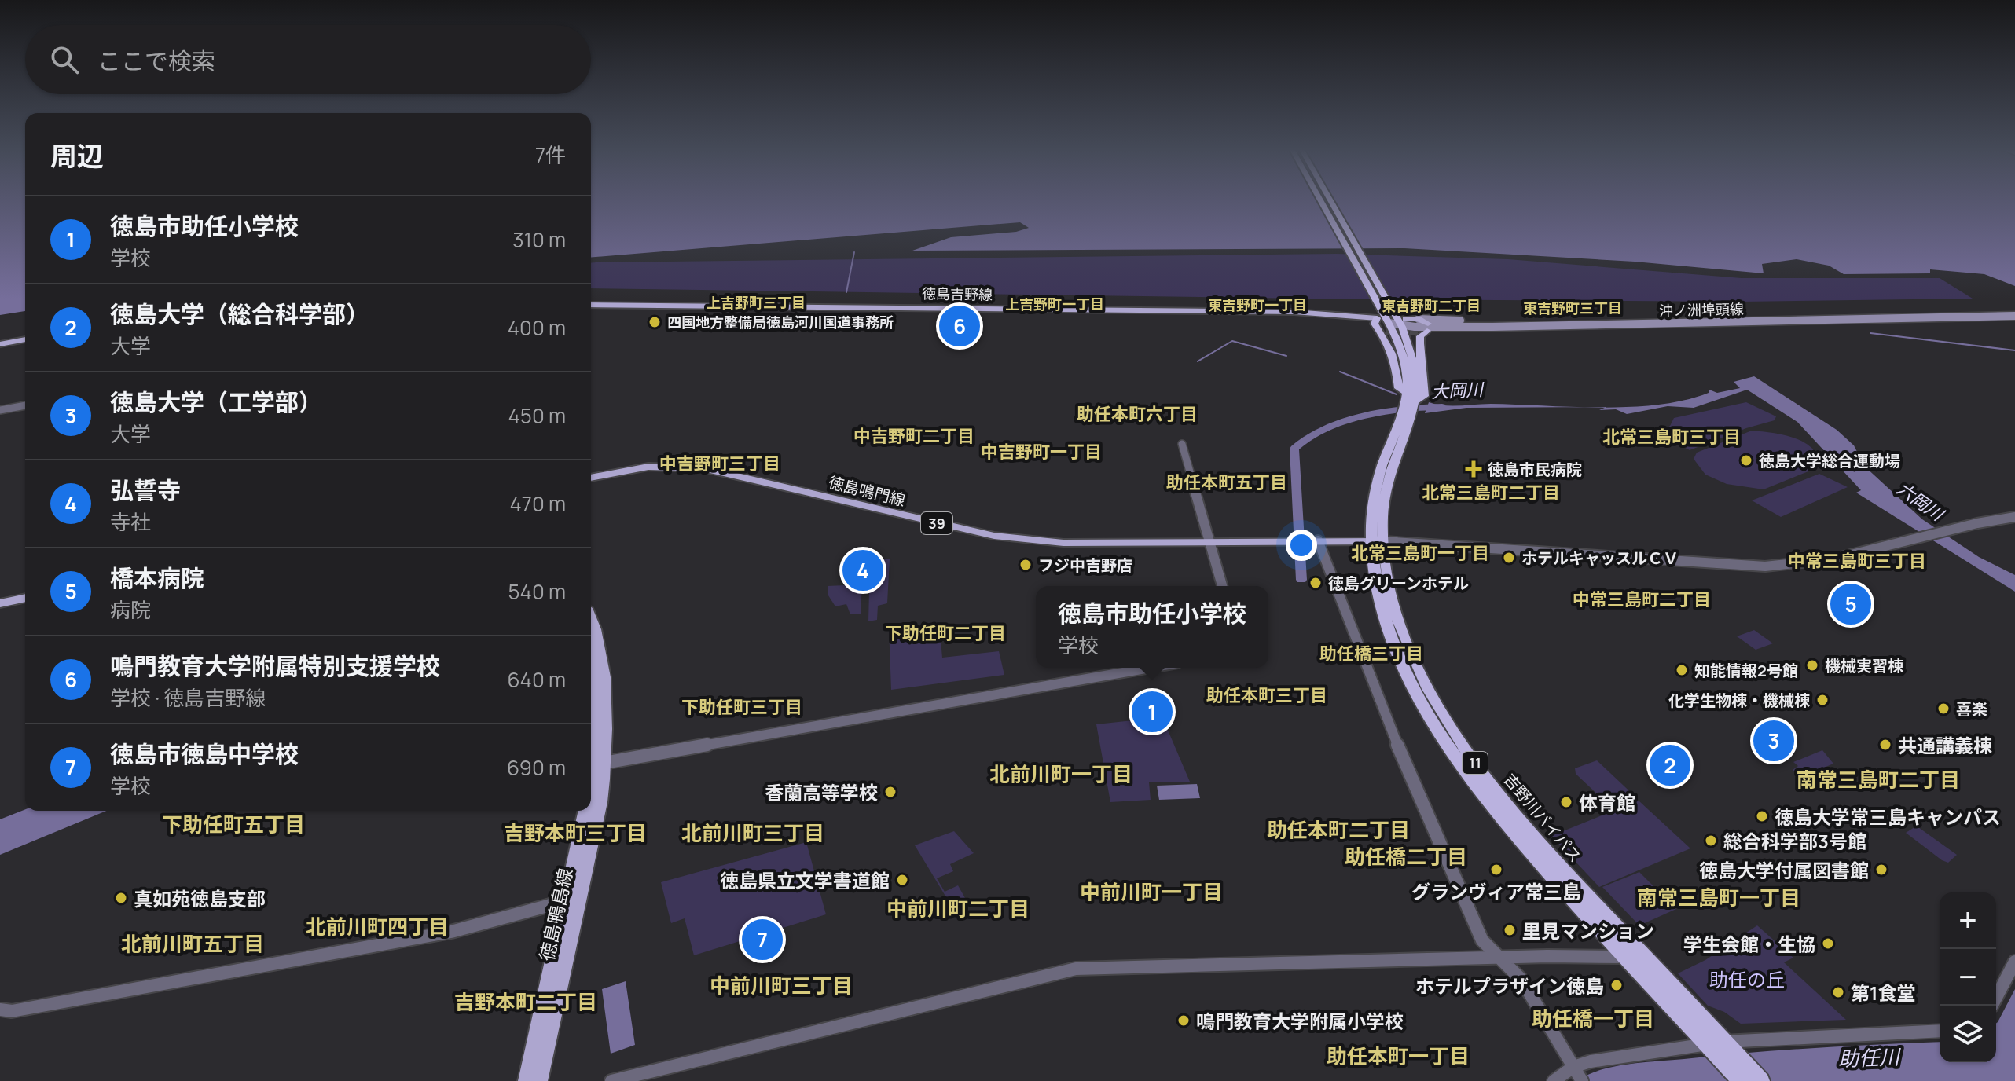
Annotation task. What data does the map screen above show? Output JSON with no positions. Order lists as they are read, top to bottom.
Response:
{
  "streets": {
    "highway": ["11", "吉野川バイパス"],
    "main road": [
      "徳島吉野線",
      "沖ノ洲埠頭線",
      "徳島鳴門線",
      "39",
      "徳島鴨島線"
    ]
  },
  "crossings": [
    ["沖ノ洲埠頭線", "吉野川バイパス"],
    ["徳島鳴門線", "吉野川バイパス"]
  ],
  "districts": [
    "上吉野町三丁目",
    "上吉野町一丁目",
    "東吉野町一丁目",
    "東吉野町二丁目",
    "東吉野町三丁目",
    "助任本町六丁目",
    "中吉野町二丁目",
    "北常三島町三丁目",
    "中吉野町一丁目",
    "中吉野町三丁目",
    "助任本町五丁目",
    "北常三島町二丁目",
    "北常三島町一丁目",
    "中常三島町三丁目",
    "中常三島町二丁目",
    "下助任町二丁目",
    "助任橋三丁目",
    "助任本町三丁目",
    "下助任町三丁目",
    "北前川町一丁目",
    "南常三島町二丁目",
    "下助任町五丁目",
    "助任本町二丁目",
    "吉野本町三丁目",
    "北前川町三丁目",
    "助任橋二丁目",
    "中前川町一丁目",
    "南常三島町一丁目",
    "中前川町二丁目",
    "北前川町四丁目",
    "北前川町五丁目",
    "中前川町三丁目",
    "吉野本町二丁目",
    "助任橋一丁目",
    "助任本町一丁目"
  ],
  "water": ["大岡川", "六岡川", "助任川"],
  "parks": ["助任の丘"],
  "places": {
    "other": [
      "四国地方整備局徳島河川国道事務所",
      "徳島大学総合運動場",
      "ホテルキャッスルＣＶ",
      "フジ中吉野店",
      "徳島グリーンホテル",
      "機械実習棟",
      "知能情報2号館",
      "化学生物棟・機械棟",
      "喜楽",
      "共通講義棟",
      "香蘭高等学校",
      "体育館",
      "徳島大学常三島キャンパス",
      "総合科学部3号館",
      "グランヴィア常三島",
      "徳島大学付属図書館",
      "徳島県立文学書道館",
      "真如苑徳島支部",
      "里見マンション",
      "学生会館・生協",
      "ホテルプラザイン徳島",
      "第1食堂",
      "鳴門教育大学附属小学校"
    ],
    "health": ["徳島市民病院"]
  },
  "page": {
    "search": "ここで検索",
    "heading": ["周辺", "7件"],
    "list": [
      {
        "mark": "1",
        "name": "徳島市助任小学校",
        "note": "学校",
        "value": "310 m"
      },
      {
        "mark": "2",
        "name": "徳島大学（総合科学部）",
        "note": "大学",
        "value": "400 m"
      },
      {
        "mark": "3",
        "name": "徳島大学（工学部）",
        "note": "大学",
        "value": "450 m"
      },
      {
        "mark": "4",
        "name": "弘誓寺",
        "note": "寺社",
        "value": "470 m"
      },
      {
        "mark": "5",
        "name": "橋本病院",
        "note": "病院",
        "value": "540 m"
      },
      {
        "mark": "6",
        "name": "鳴門教育大学附属特別支援学校",
        "note": "学校 · 徳島吉野線",
        "value": "640 m"
      },
      {
        "mark": "7",
        "name": "徳島市徳島中学校",
        "note": "学校",
        "value": "690 m"
      }
    ],
    "pins": [
      "6",
      "4",
      "5",
      "1",
      "3",
      "2",
      "7"
    ],
    "popup": ["徳島市助任小学校", "学校"],
    "map_buttons": ["+", "−"]
  }
}
